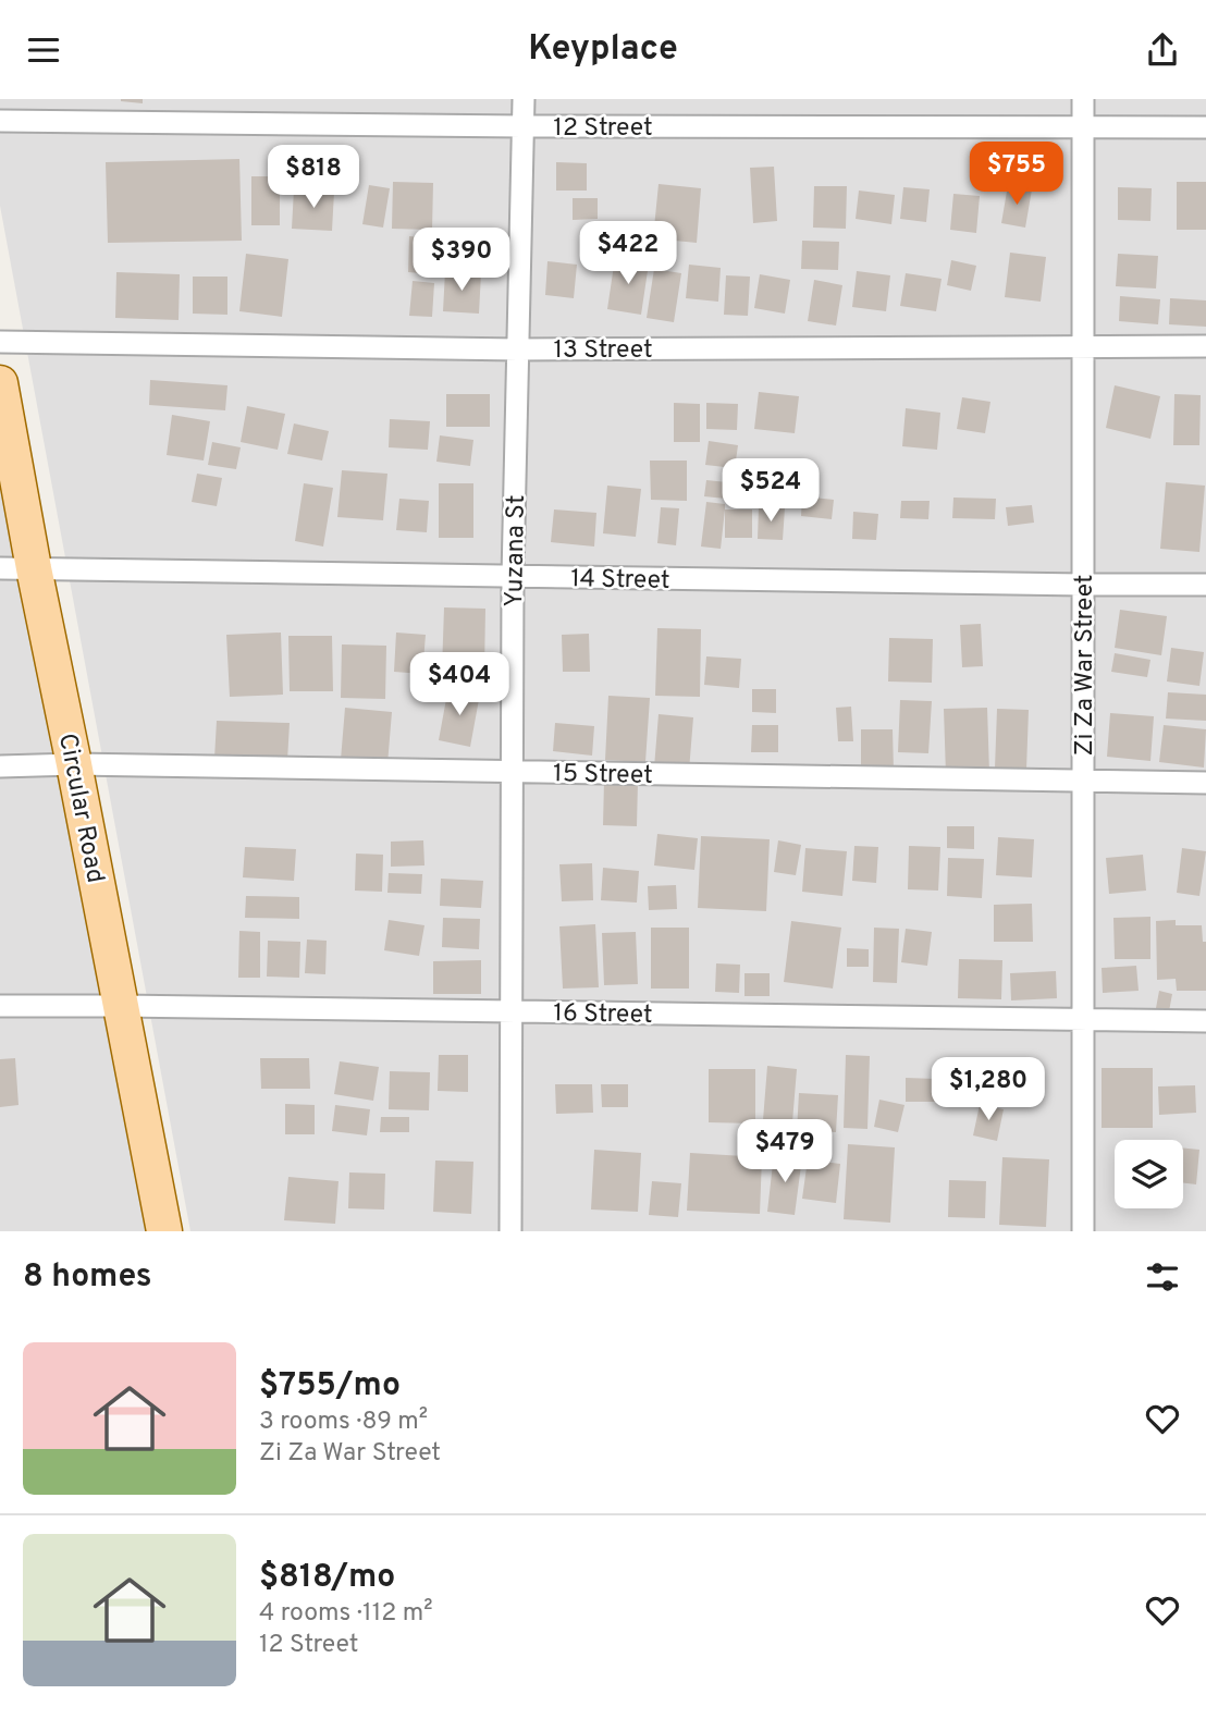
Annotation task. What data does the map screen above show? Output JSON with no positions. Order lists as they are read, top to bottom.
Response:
{
  "streets": {
    "main road": ["Circular Road"],
    "street": [
      "12 Street",
      "13 Street",
      "Yuzana St",
      "14 Street",
      "Zi Za War Street",
      "15 Street",
      "16 Street"
    ]
  },
  "crossings": [
    ["12 Street", "Yuzana St"],
    ["12 Street", "Zi Za War Street"],
    ["13 Street", "Yuzana St"],
    ["13 Street", "Zi Za War Street"],
    ["Yuzana St", "14 Street"],
    ["Yuzana St", "15 Street"],
    ["Yuzana St", "16 Street"],
    ["14 Street", "Zi Za War Street"],
    ["14 Street", "Circular Road"],
    ["Zi Za War Street", "15 Street"],
    ["Zi Za War Street", "16 Street"],
    ["15 Street", "Circular Road"],
    ["Circular Road", "16 Street"]
  ],
  "page": {
    "header": "Keyplace",
    "price": [
      "$755",
      "$818",
      "$422",
      "$390",
      "$524",
      "$404",
      "$1,280",
      "$479"
    ],
    "heading": "8 homes",
    "list": [
      {
        "name": "$755/mo",
        "note": "3 rooms · 89 m² · Zi Za War Street"
      },
      {
        "name": "$818/mo",
        "note": "4 rooms · 112 m² · 12 Street"
      }
    ]
  }
}
